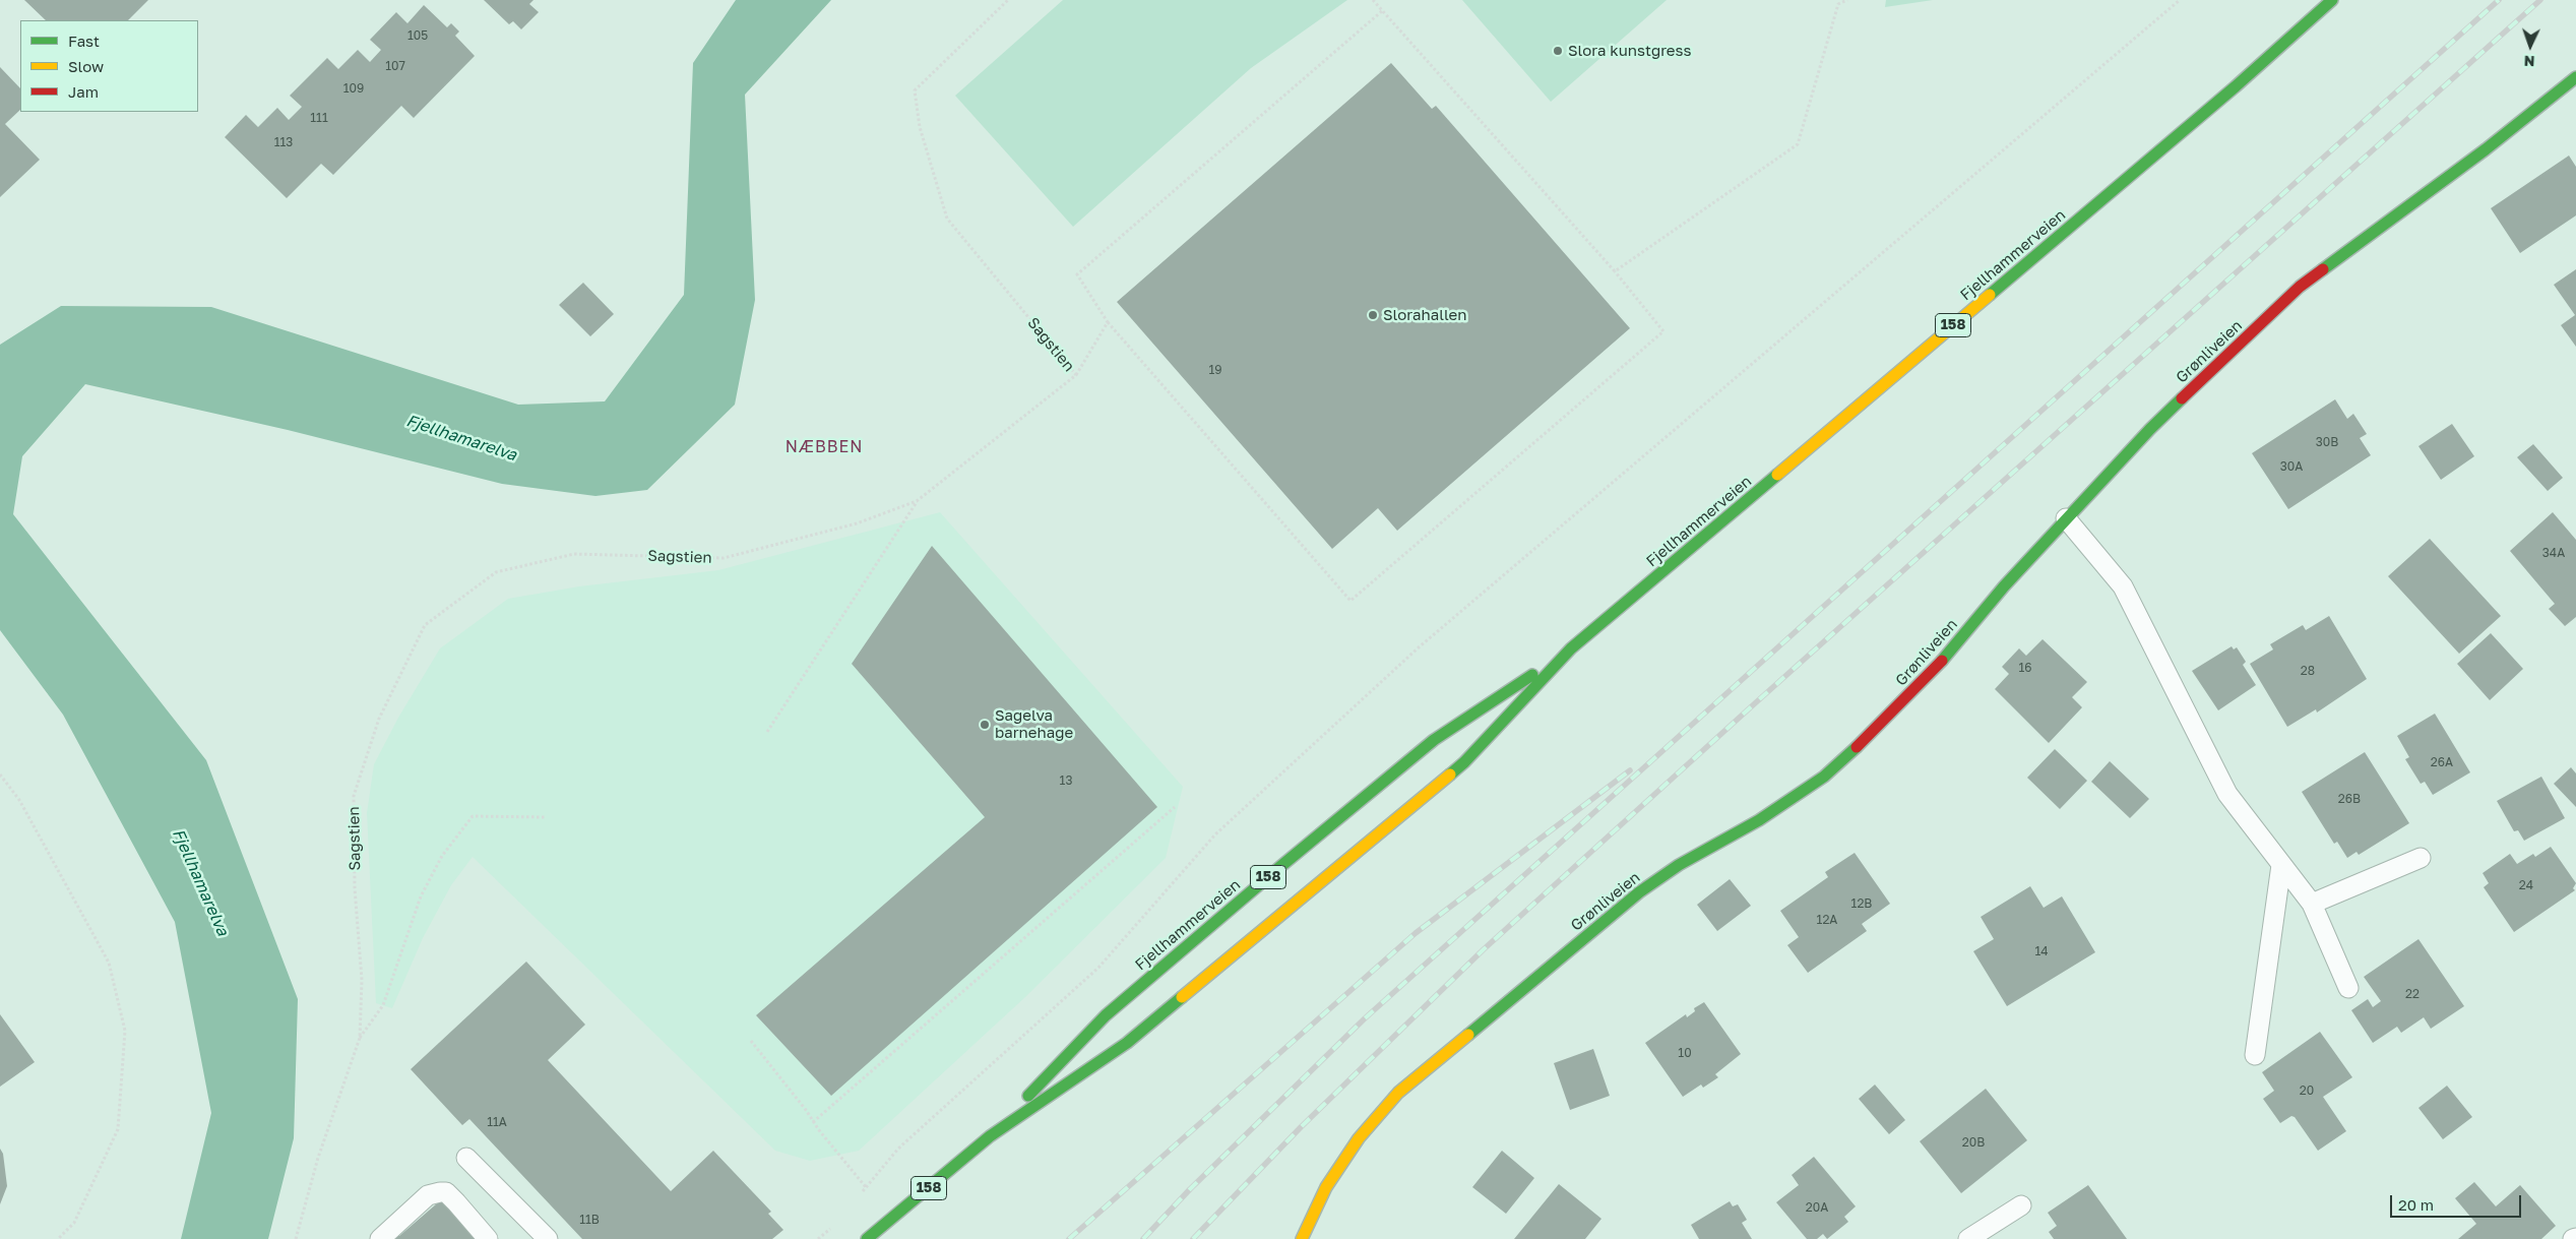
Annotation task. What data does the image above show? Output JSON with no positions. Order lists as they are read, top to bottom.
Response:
{
  "streets": {
    "main road": ["Fjellhammerveien", "158", "Grønliveien"],
    "path": ["Sagstien"]
  },
  "districts": ["NÆBBEN"],
  "water": ["Fjellhamarelva"],
  "places": ["Slora kunstgress", "Slorahallen", "Sagelva barnehage"],
  "house_numbers": [
    "105",
    "107",
    "109",
    "111",
    "113",
    "19",
    "30B",
    "30A",
    "34A",
    "16",
    "28",
    "26A",
    "13",
    "26B",
    "24",
    "12B",
    "12A",
    "14",
    "22",
    "10",
    "20",
    "11A",
    "20B",
    "20A",
    "11B"
  ],
  "legend": ["Fast", "Slow", "Jam"],
  "scale_bar": "20 m",
  "north": "bottom"
}
